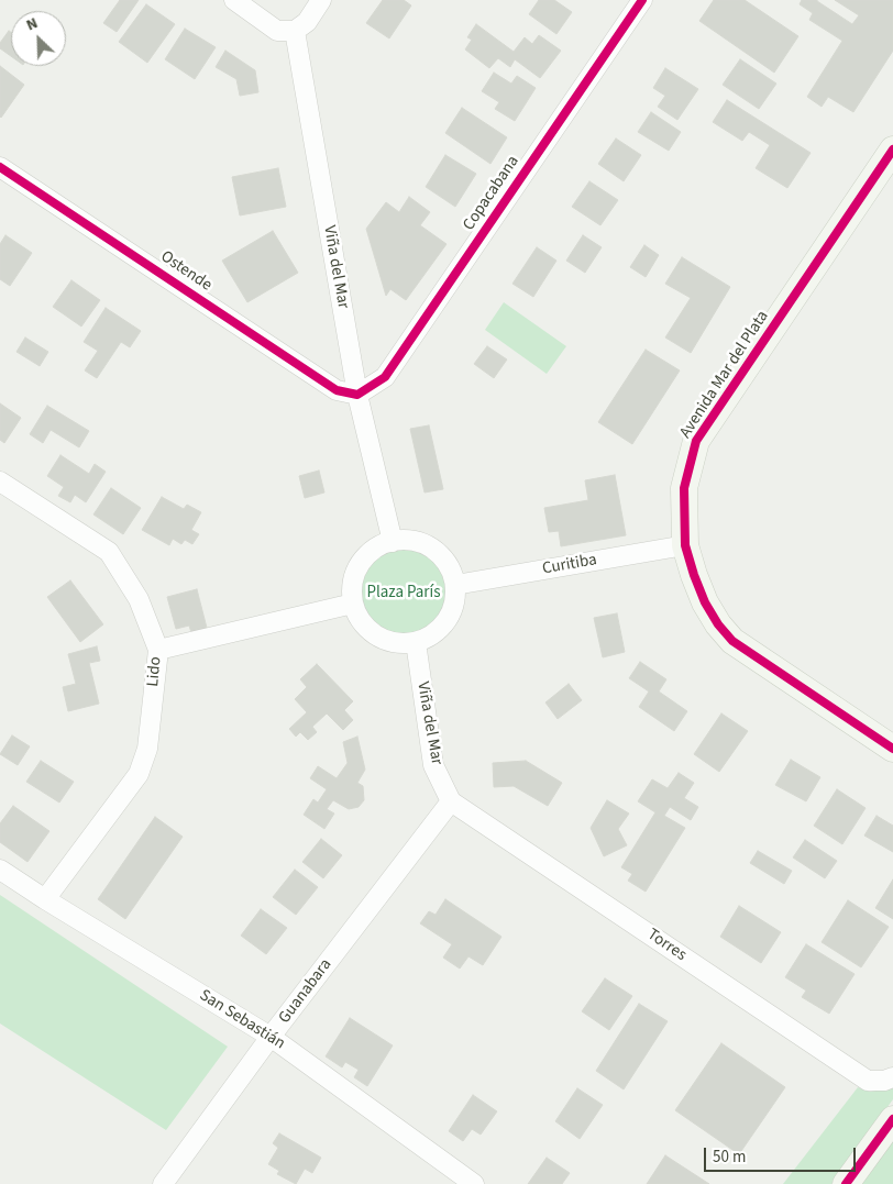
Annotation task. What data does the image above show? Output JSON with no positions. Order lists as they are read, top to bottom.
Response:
{
  "streets": {
    "street": [
      "Copacabana",
      "Viña del Mar",
      "Ostende",
      "Avenida Mar del Plata",
      "Curitiba",
      "Lido",
      "Torres",
      "Guanabara",
      "San Sebastián"
    ]
  },
  "crossings": [
    ["Copacabana", "Viña del Mar"],
    ["Copacabana", "Ostende"],
    ["Viña del Mar", "Ostende"],
    ["Viña del Mar", "Curitiba"],
    ["Viña del Mar", "Torres"],
    ["Viña del Mar", "Guanabara"],
    ["Avenida Mar del Plata", "Curitiba"],
    ["Lido", "San Sebastián"],
    ["Torres", "Guanabara"],
    ["Guanabara", "San Sebastián"]
  ],
  "parks": ["Plaza París"],
  "scale_bar": "50 m",
  "north": "top left"
}
